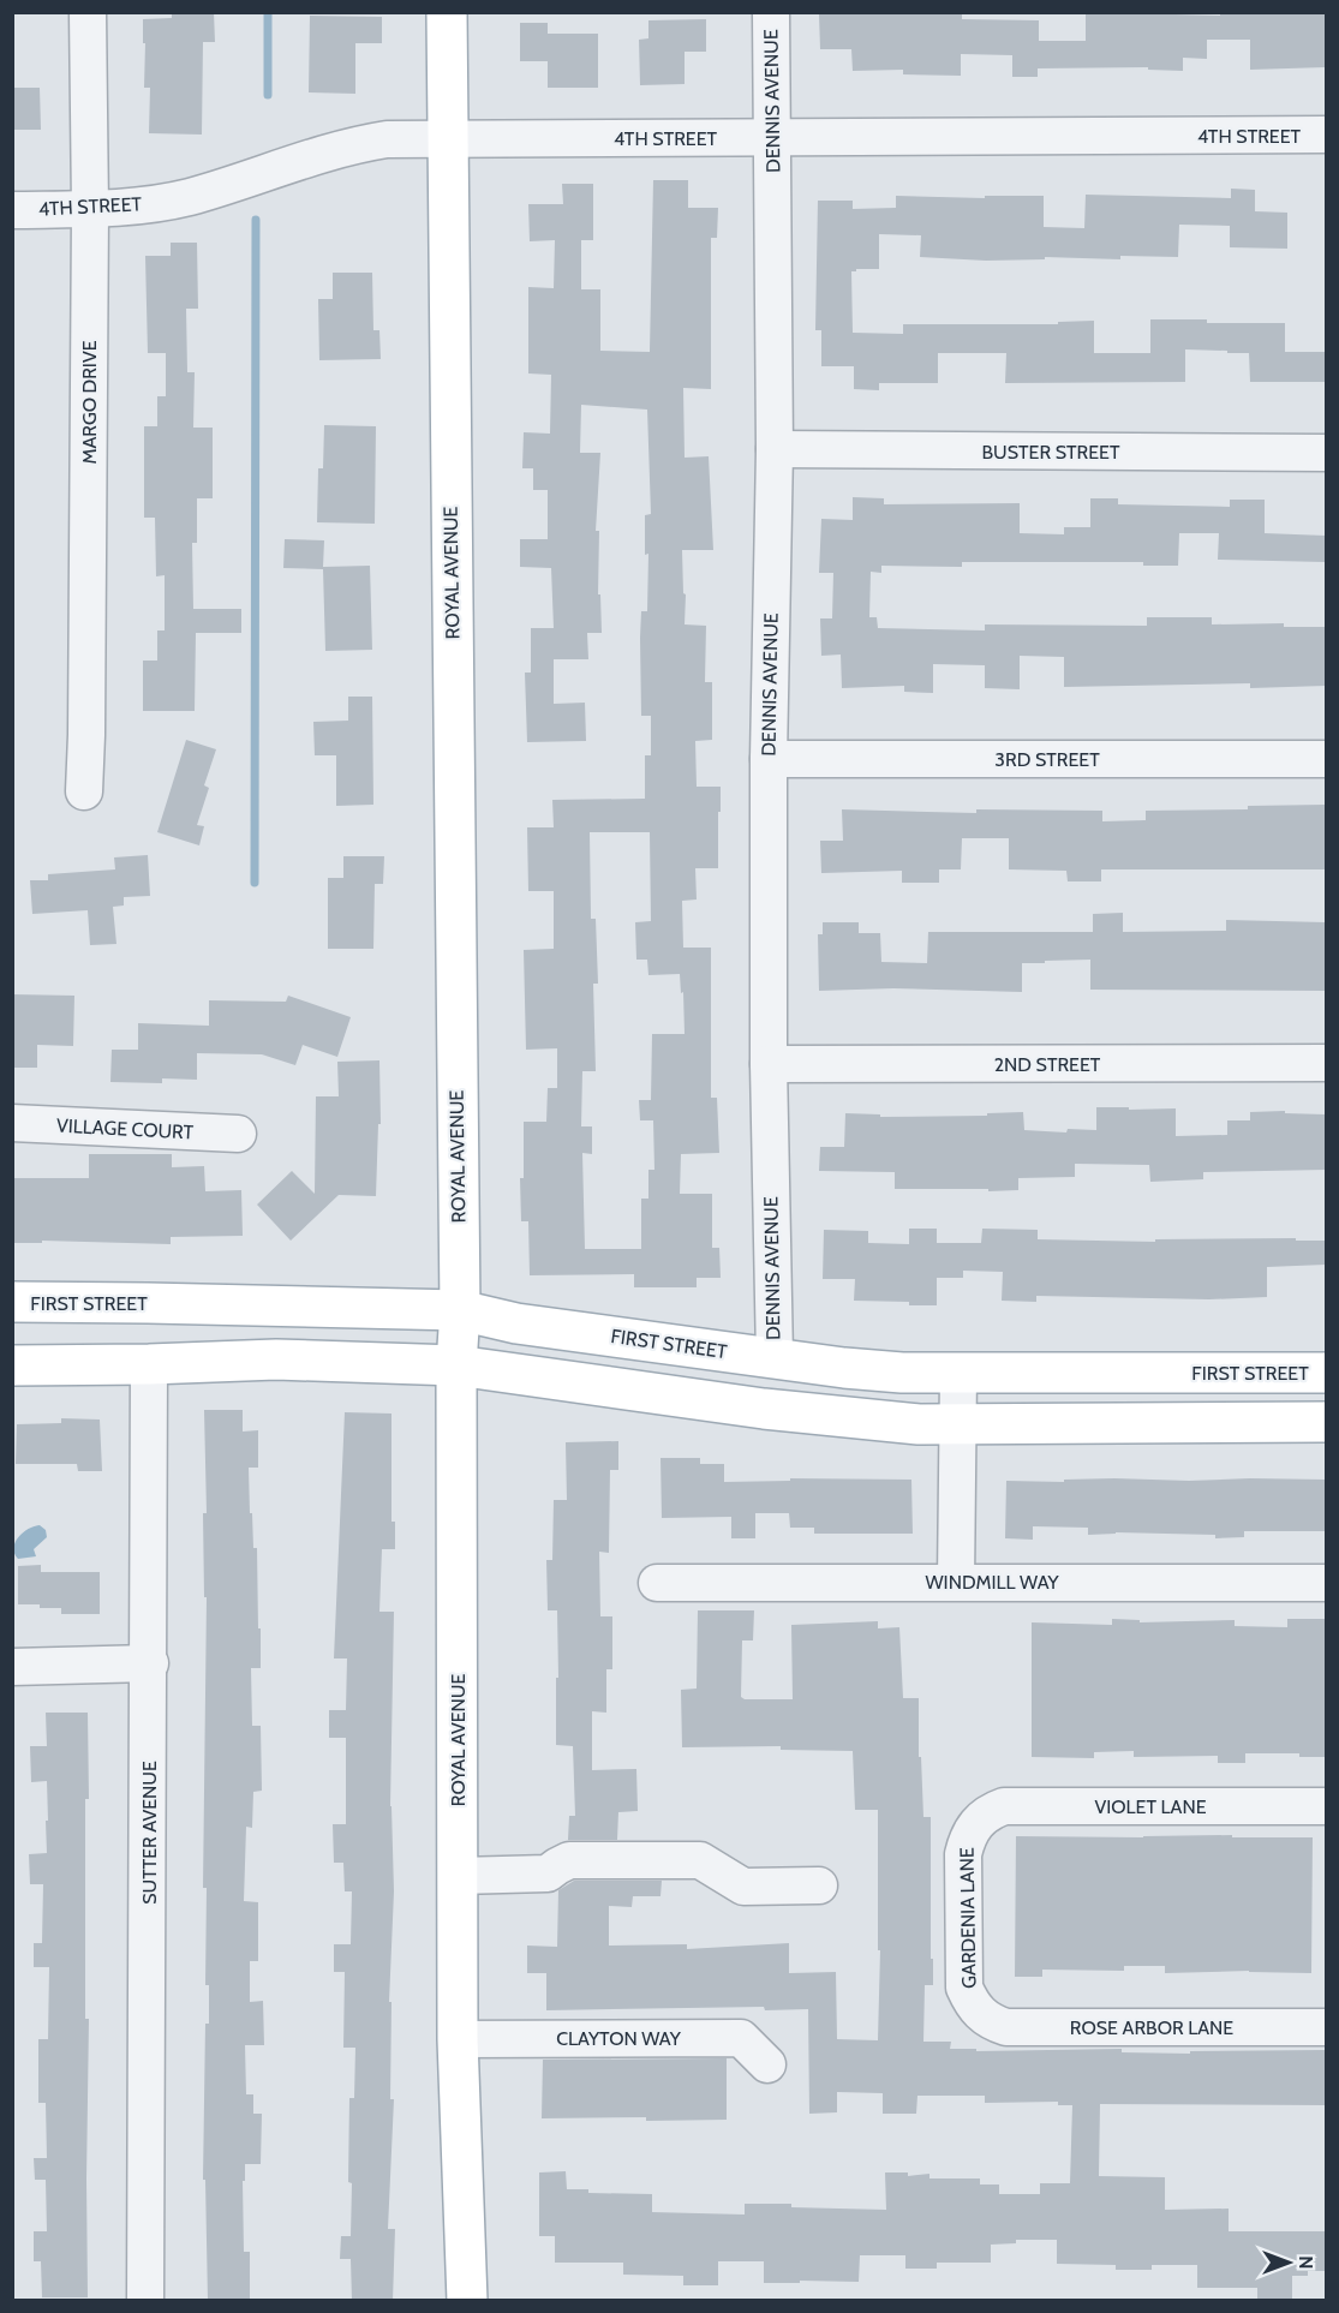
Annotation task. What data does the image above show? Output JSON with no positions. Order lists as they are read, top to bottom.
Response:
{
  "streets": {
    "main road": ["ROYAL AVENUE", "FIRST STREET"],
    "street": [
      "DENNIS AVENUE",
      "4TH STREET",
      "MARGO DRIVE",
      "BUSTER STREET",
      "3RD STREET",
      "2ND STREET",
      "VILLAGE COURT",
      "WINDMILL WAY",
      "VIOLET LANE",
      "SUTTER AVENUE",
      "GARDENIA LANE",
      "ROSE ARBOR LANE",
      "CLAYTON WAY"
    ]
  },
  "crossings": [
    ["DENNIS AVENUE", "4TH STREET"],
    ["DENNIS AVENUE", "BUSTER STREET"],
    ["DENNIS AVENUE", "3RD STREET"],
    ["DENNIS AVENUE", "2ND STREET"],
    ["DENNIS AVENUE", "FIRST STREET"],
    ["4TH STREET", "MARGO DRIVE"],
    ["4TH STREET", "ROYAL AVENUE"],
    ["ROYAL AVENUE", "FIRST STREET"],
    ["ROYAL AVENUE", "CLAYTON WAY"],
    ["VIOLET LANE", "GARDENIA LANE"],
    ["GARDENIA LANE", "ROSE ARBOR LANE"]
  ],
  "north": "right"
}
